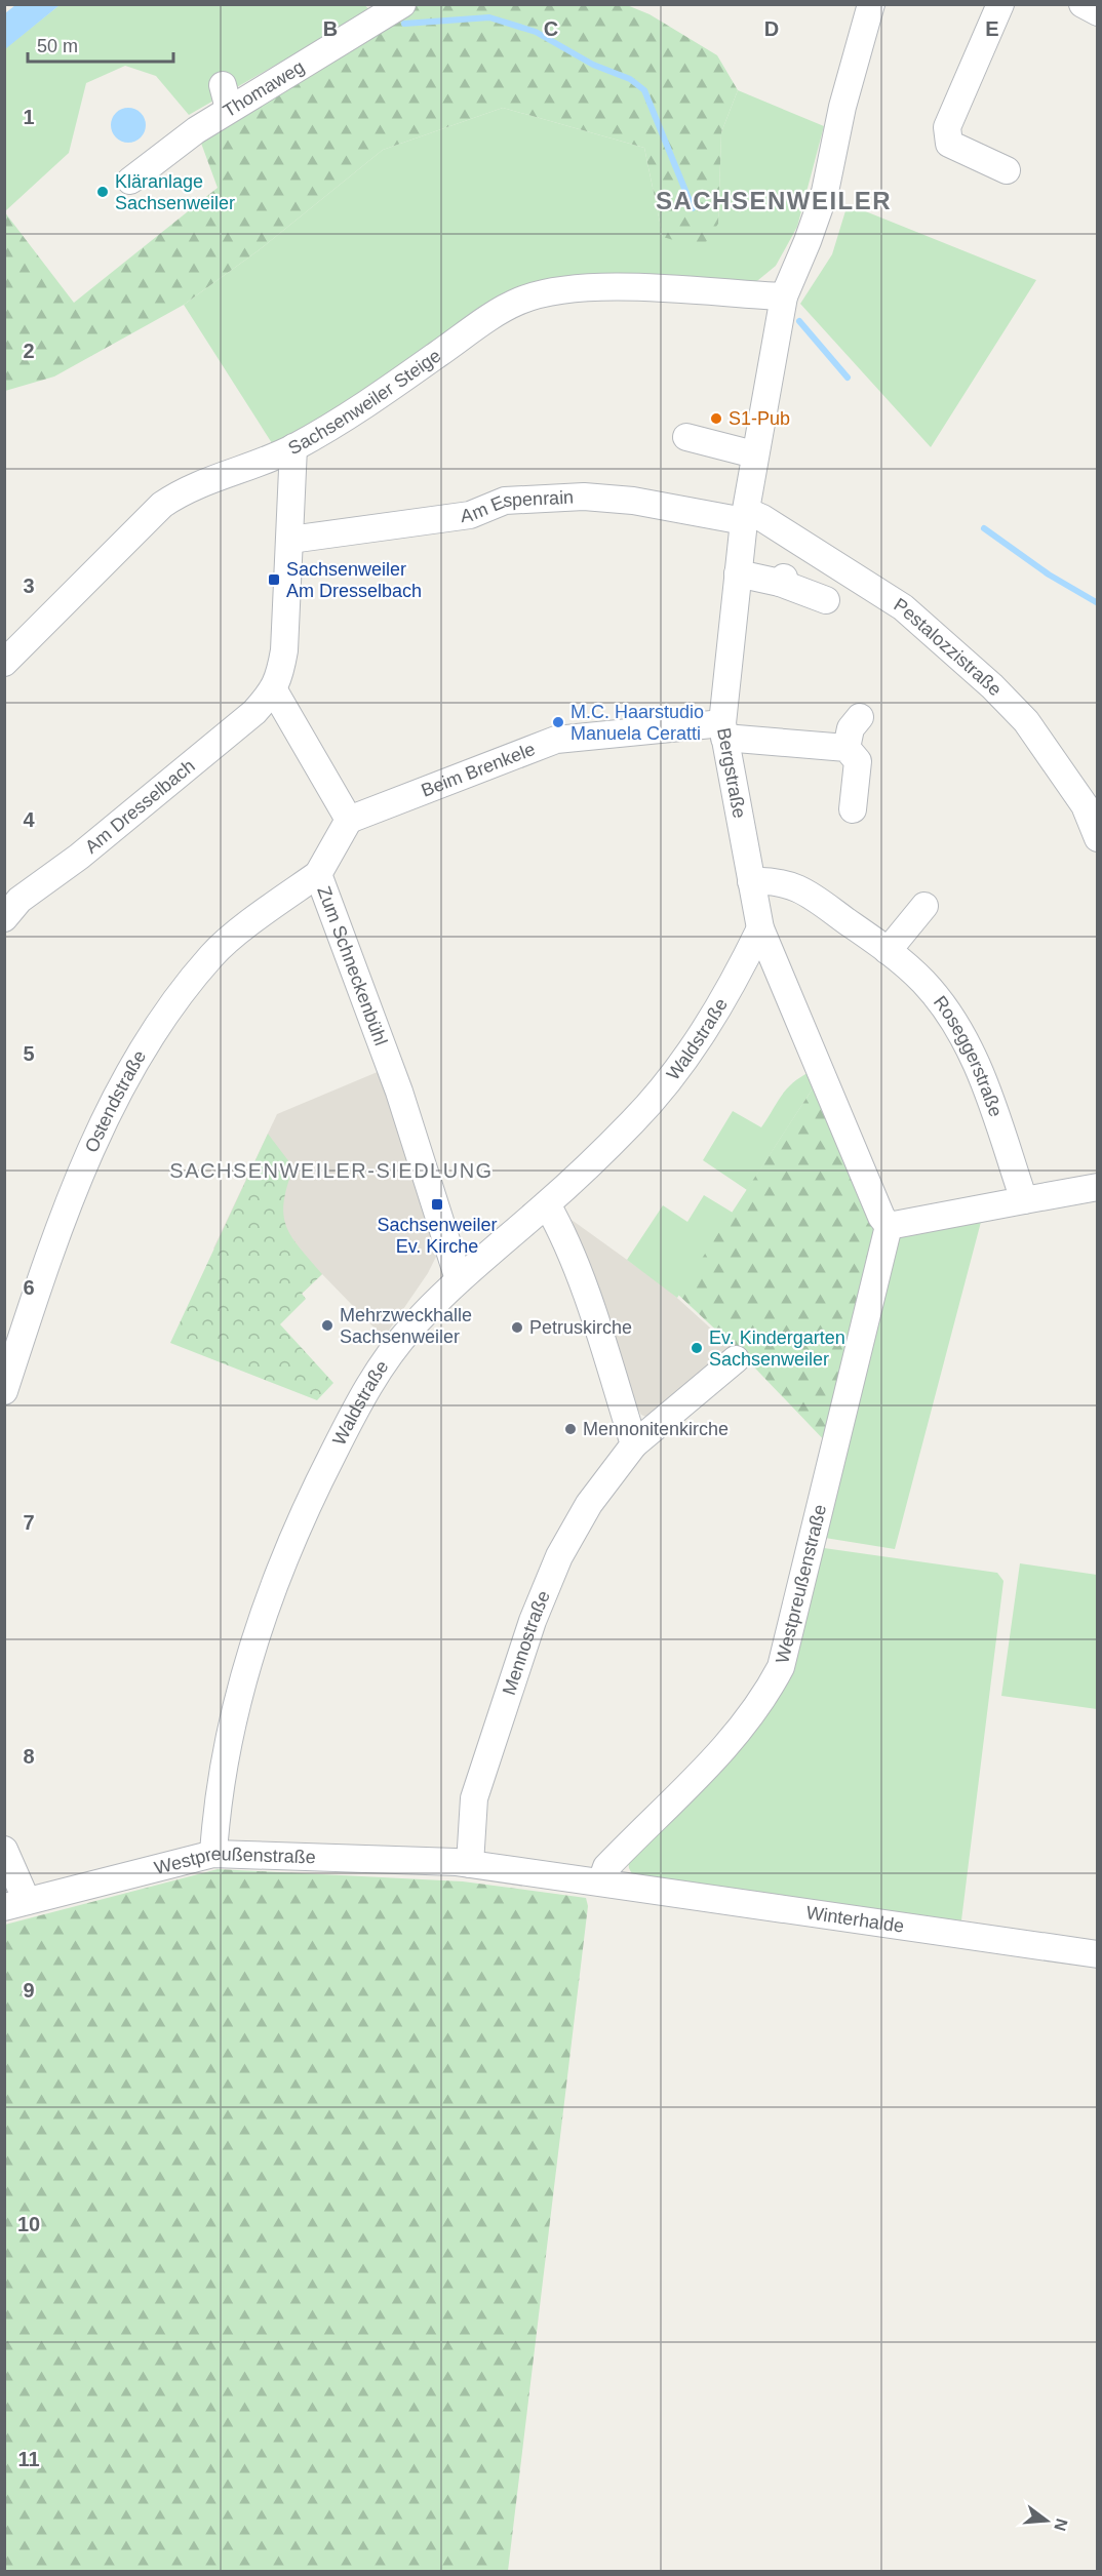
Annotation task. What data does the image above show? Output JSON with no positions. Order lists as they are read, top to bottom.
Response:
{
  "streets": {
    "street": [
      "Thomaweg",
      "Sachsenweiler Steige",
      "Am Espenrain",
      "Pestalozzistraße",
      "Beim Brenkele",
      "Bergstraße",
      "Am Dresselbach",
      "Zum Schneckenbühl",
      "Waldstraße",
      "Roseggerstraße",
      "Ostendstraße",
      "Westpreußenstraße",
      "Mennostraße",
      "Winterhalde"
    ]
  },
  "crossings": [
    ["Sachsenweiler Steige", "Bergstraße"],
    ["Am Espenrain", "Pestalozzistraße"],
    ["Am Espenrain", "Bergstraße"],
    ["Pestalozzistraße", "Bergstraße"],
    ["Beim Brenkele", "Bergstraße"],
    ["Beim Brenkele", "Zum Schneckenbühl"],
    ["Bergstraße", "Waldstraße"],
    ["Bergstraße", "Roseggerstraße"],
    ["Bergstraße", "Westpreußenstraße"],
    ["Zum Schneckenbühl", "Waldstraße"],
    ["Zum Schneckenbühl", "Ostendstraße"],
    ["Waldstraße", "Westpreußenstraße"],
    ["Westpreußenstraße", "Mennostraße"],
    ["Westpreußenstraße", "Winterhalde"]
  ],
  "districts": ["SACHSENWEILER", "SACHSENWEILER-SIEDLUNG"],
  "places": {
    "other": [
      "Kläranlage Sachsenweiler",
      "S1-Pub",
      "M.C. Haarstudio Manuela Ceratti",
      "Mehrzweckhalle Sachsenweiler",
      "Petruskirche",
      "Ev. Kindergarten Sachsenweiler",
      "Mennonitenkirche"
    ],
    "transit": ["Sachsenweiler Am Dresselbach", "Sachsenweiler Ev. Kirche"]
  },
  "scale_bar": "50 m",
  "north": "right",
  "grid": {
    "columns": [
      "B",
      "C",
      "D",
      "E"
    ],
    "rows": [
      "1",
      "2",
      "3",
      "4",
      "5",
      "6",
      "7",
      "8",
      "9",
      "10",
      "11"
    ]
  }
}
